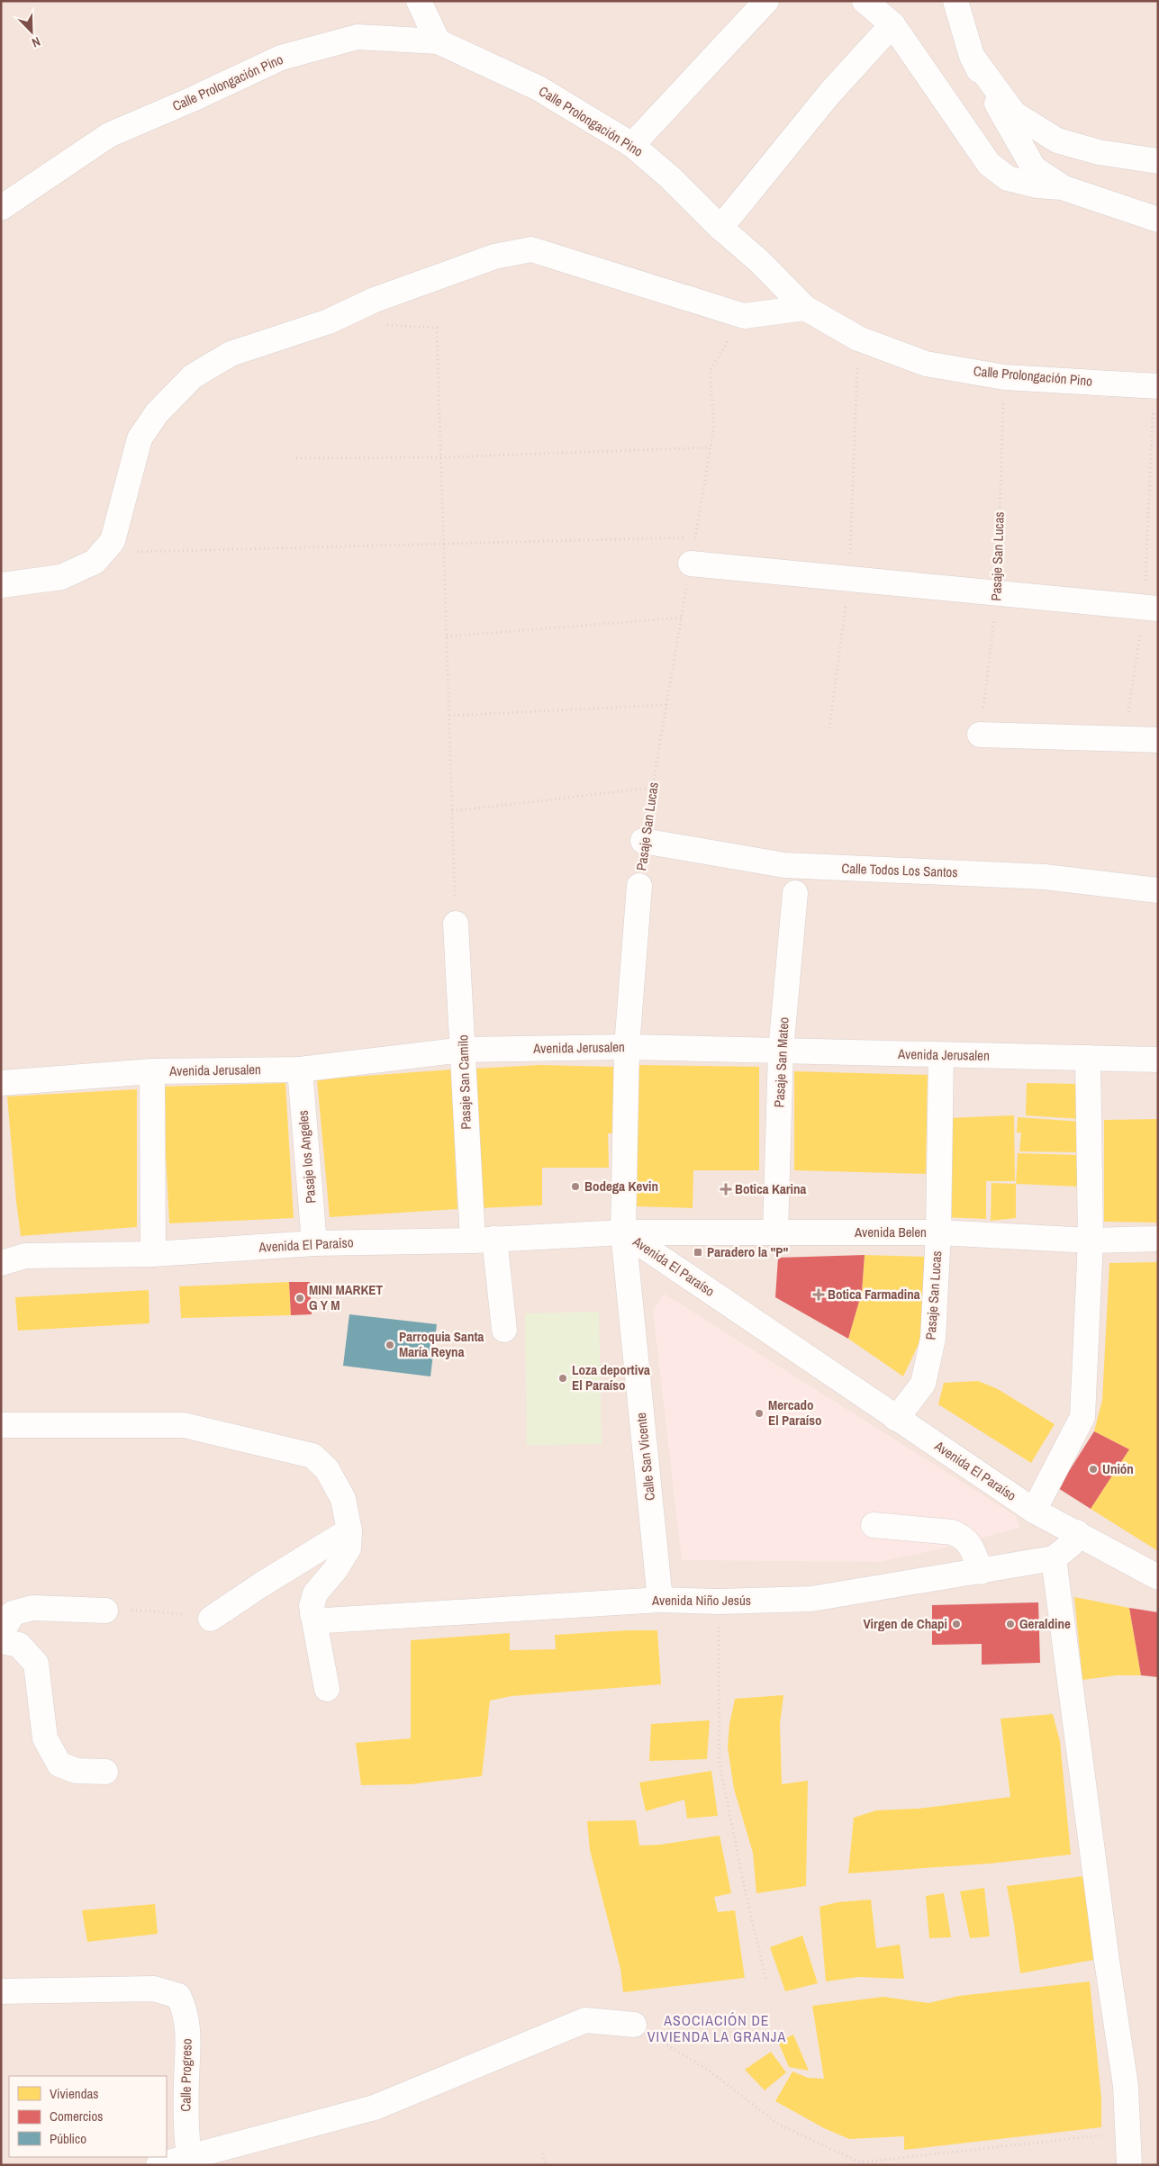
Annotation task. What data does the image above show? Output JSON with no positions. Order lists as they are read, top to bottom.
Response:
{
  "streets": {
    "street": [
      "Calle Prolongación Pino",
      "Pasaje San Lucas",
      "Calle Todos Los Santos",
      "Avenida Jerusalen",
      "Pasaje San Mateo",
      "Pasaje San Camilo",
      "Pasaje los Angeles",
      "Avenida Belen",
      "Avenida El Paraíso",
      "Calle San Vicente",
      "Avenida Niño Jesús",
      "Calle Progreso"
    ]
  },
  "crossings": [
    ["Calle Prolongación Pino", "Pasaje San Lucas"],
    ["Pasaje San Lucas", "Calle Todos Los Santos"],
    ["Pasaje San Lucas", "Avenida Jerusalen"],
    ["Pasaje San Lucas", "Avenida Belen"],
    ["Pasaje San Lucas", "Avenida El Paraíso"],
    ["Pasaje San Lucas", "Calle San Vicente"],
    ["Avenida Jerusalen", "Pasaje San Mateo"],
    ["Avenida Jerusalen", "Pasaje San Camilo"],
    ["Avenida Jerusalen", "Pasaje los Angeles"],
    ["Pasaje San Mateo", "Avenida Belen"],
    ["Pasaje San Camilo", "Avenida El Paraíso"],
    ["Pasaje los Angeles", "Avenida El Paraíso"],
    ["Avenida Belen", "Avenida El Paraíso"],
    ["Avenida Belen", "Calle San Vicente"],
    ["Avenida El Paraíso", "Calle San Vicente"],
    ["Avenida El Paraíso", "Avenida Niño Jesús"],
    ["Calle San Vicente", "Avenida Niño Jesús"]
  ],
  "districts": ["ASOCIACIÓN DE VIVIENDA LA GRANJA"],
  "places": {
    "other": [
      "Bodega Kevin",
      "MINI MARKET G Y M",
      "Parroquia Santa María Reyna",
      "Loza deportiva El Paraíso",
      "Mercado El Paraíso",
      "Unión",
      "Virgen de Chapi",
      "Geraldine"
    ],
    "health": ["Botica Karina", "Botica Farmadina"],
    "transit": ["Paradero la \"P\""]
  },
  "legend": ["Viviendas", "Comercios", "Público"],
  "north": "bottom right"
}
